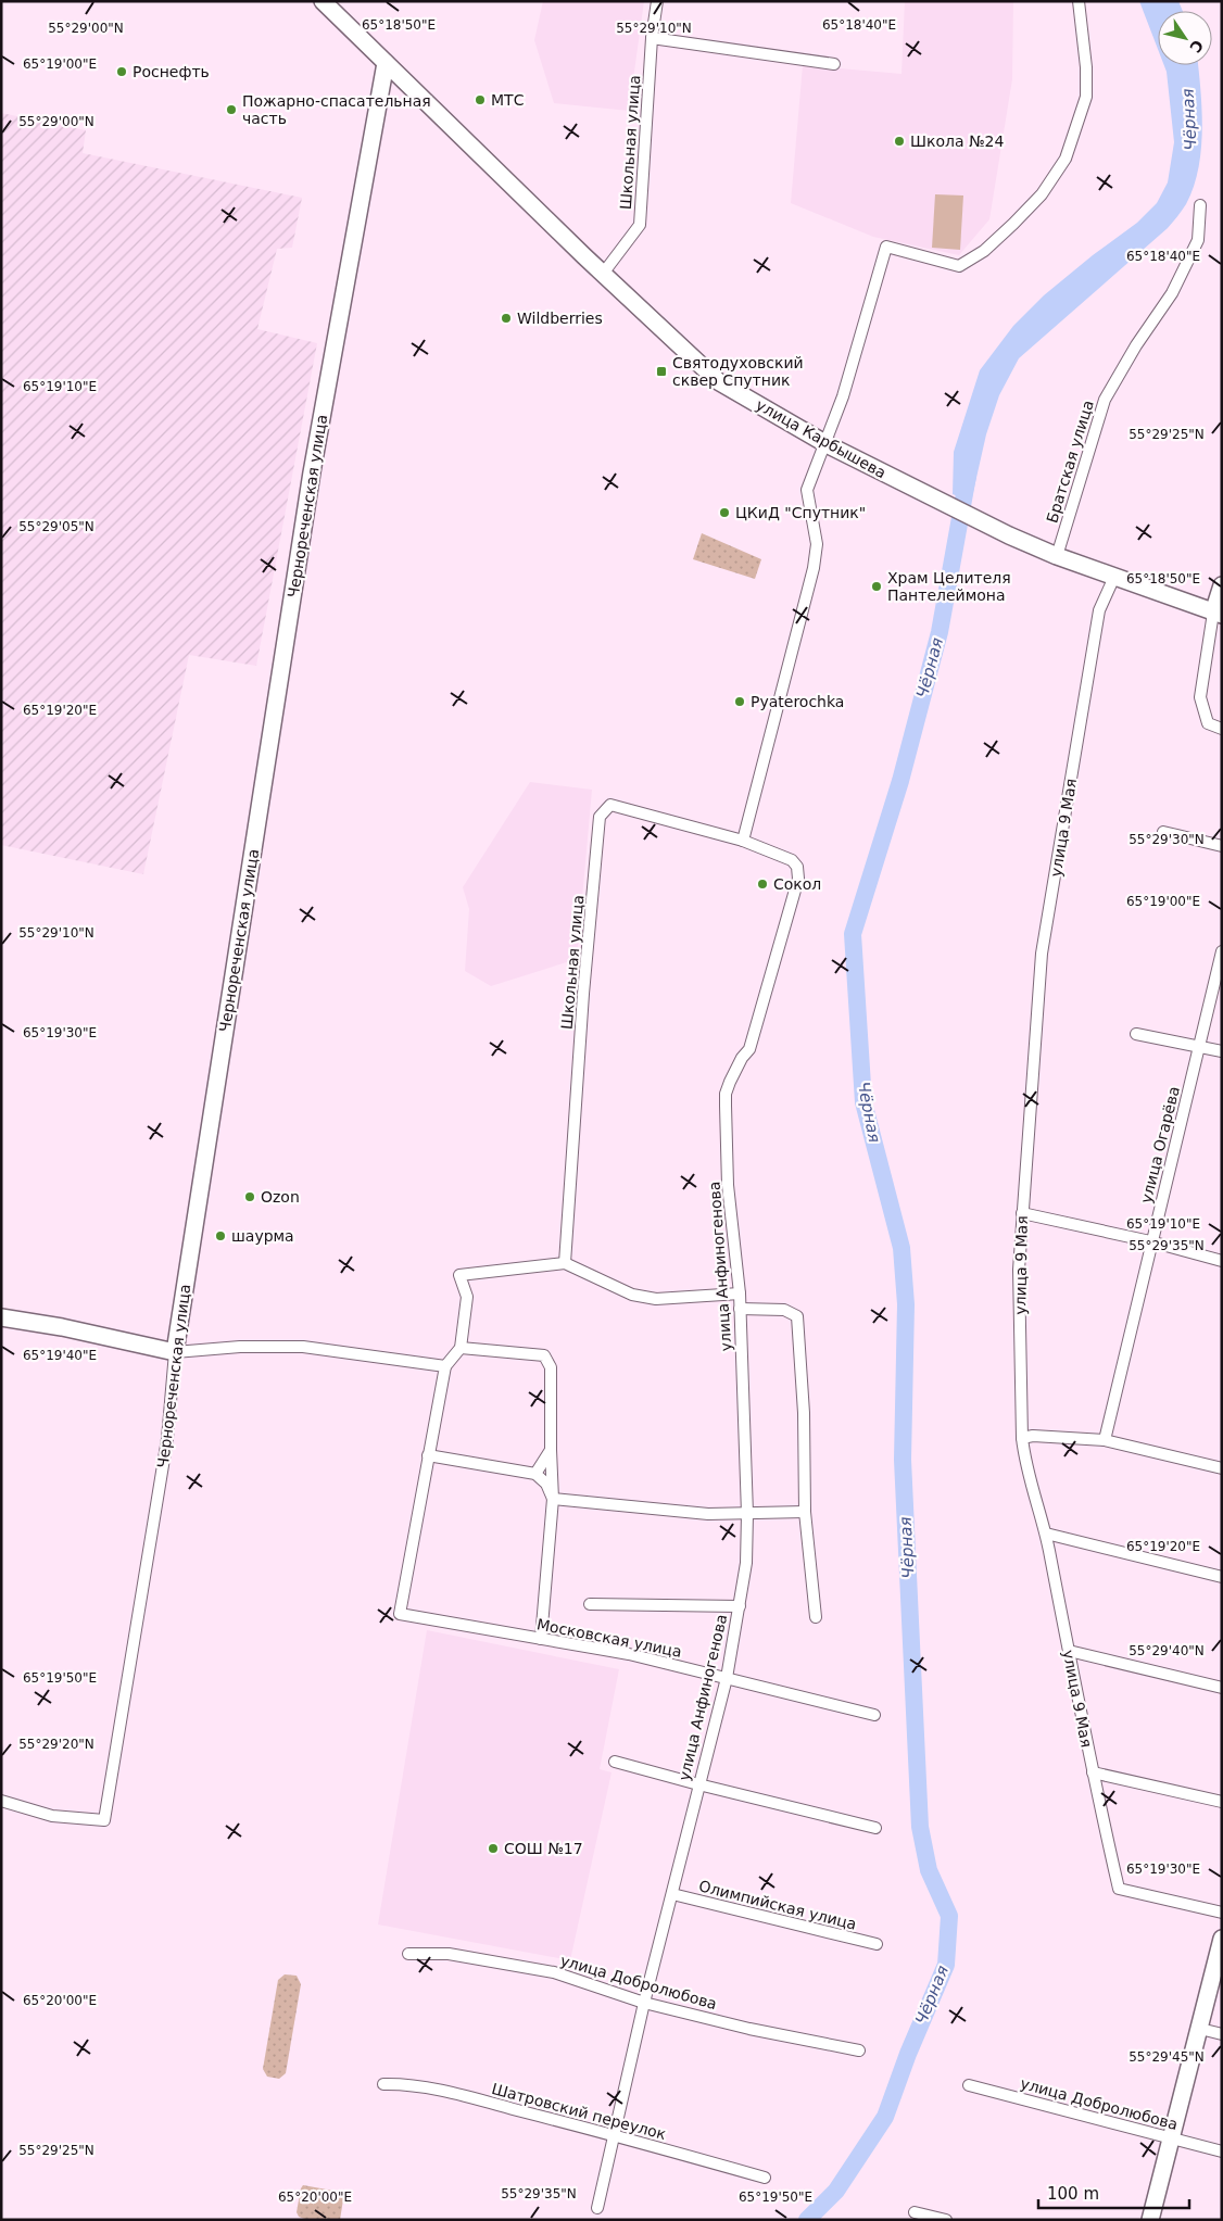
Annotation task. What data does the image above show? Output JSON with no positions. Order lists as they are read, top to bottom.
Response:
{
  "streets": {
    "main road": ["улица Карбышева", "Чернореченская улица"],
    "street": [
      "Школьная улица",
      "Братская улица",
      "улица 9 Мая",
      "улица Огарёва",
      "улица Анфиногенова",
      "Московская улица",
      "Олимпийская улица",
      "улица Добролюбова",
      "Шатровский переулок"
    ]
  },
  "crossings": [
    ["Школьная улица", "улица Карбышева"],
    ["Школьная улица", "улица Анфиногенова"],
    ["улица Карбышева", "Братская улица"],
    ["улица Карбышева", "Чернореченская улица"],
    ["улица Карбышева", "улица 9 Мая"],
    ["улица Анфиногенова", "Московская улица"],
    ["улица Анфиногенова", "Олимпийская улица"],
    ["улица Анфиногенова", "улица Добролюбова"],
    ["улица Анфиногенова", "Шатровский переулок"]
  ],
  "water": ["Чёрная"],
  "places": {
    "other": [
      "Роснефть",
      "МТС",
      "Пожарно-спасательная часть",
      "Школа №24",
      "Wildberries",
      "ЦКиД \"Спутник\"",
      "Храм Целителя Пантелеймона",
      "Pyaterochka",
      "Сокол",
      "Ozon",
      "шаурма",
      "СОШ №17"
    ],
    "transit": ["Святодуховский сквер Спутник"]
  },
  "scale_bar": "100 m",
  "north": "bottom right",
  "coordinates": [
    "65°18'50\"E",
    "65°18'40\"E",
    "55°29'00\"N",
    "55°29'10\"N",
    "65°19'00\"E",
    "65°19'10\"E",
    "55°29'25\"N",
    "55°29'05\"N",
    "65°19'20\"E",
    "55°29'30\"N",
    "65°19'30\"E",
    "55°29'35\"N",
    "65°19'40\"E",
    "55°29'40\"N",
    "65°19'50\"E",
    "55°29'20\"N",
    "65°20'00\"E",
    "55°29'45\"N"
  ]
}
